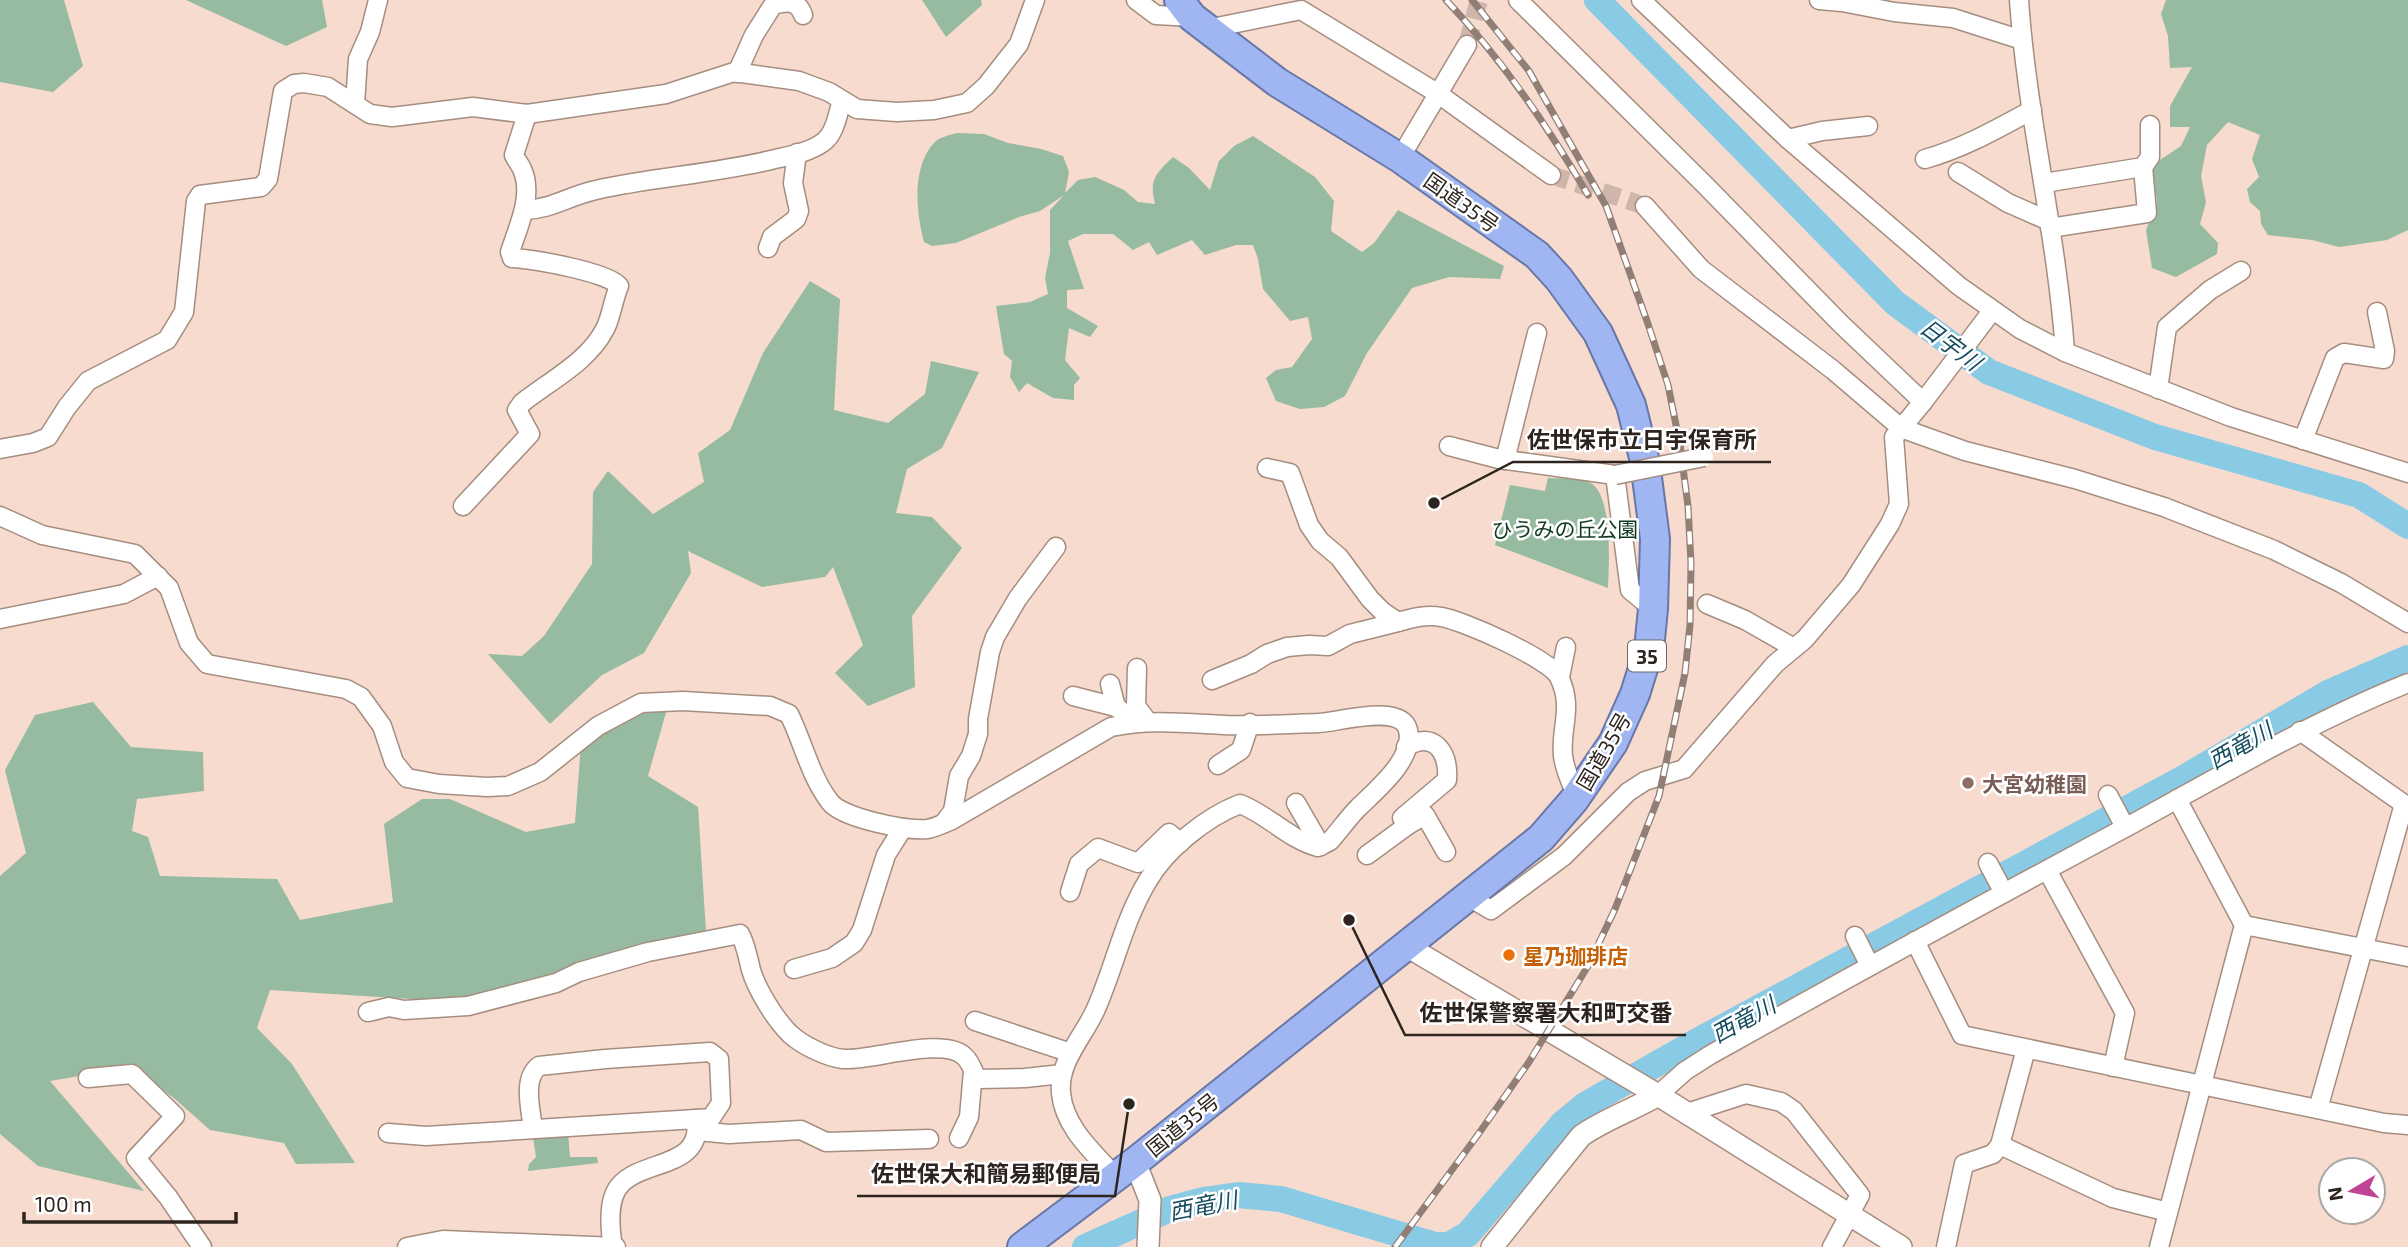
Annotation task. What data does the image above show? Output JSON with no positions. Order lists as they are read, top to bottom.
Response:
{
  "streets": {
    "highway": ["国道35号", "35"]
  },
  "water": ["日宇川", "西竜川"],
  "parks": ["ひうみの丘公園"],
  "places": [
    "佐世保市立日宇保育所",
    "大宮幼稚園",
    "佐世保警察署大和町交番",
    "星乃珈琲店",
    "佐世保大和簡易郵便局"
  ],
  "scale_bar": "100 m",
  "north": "left"
}
